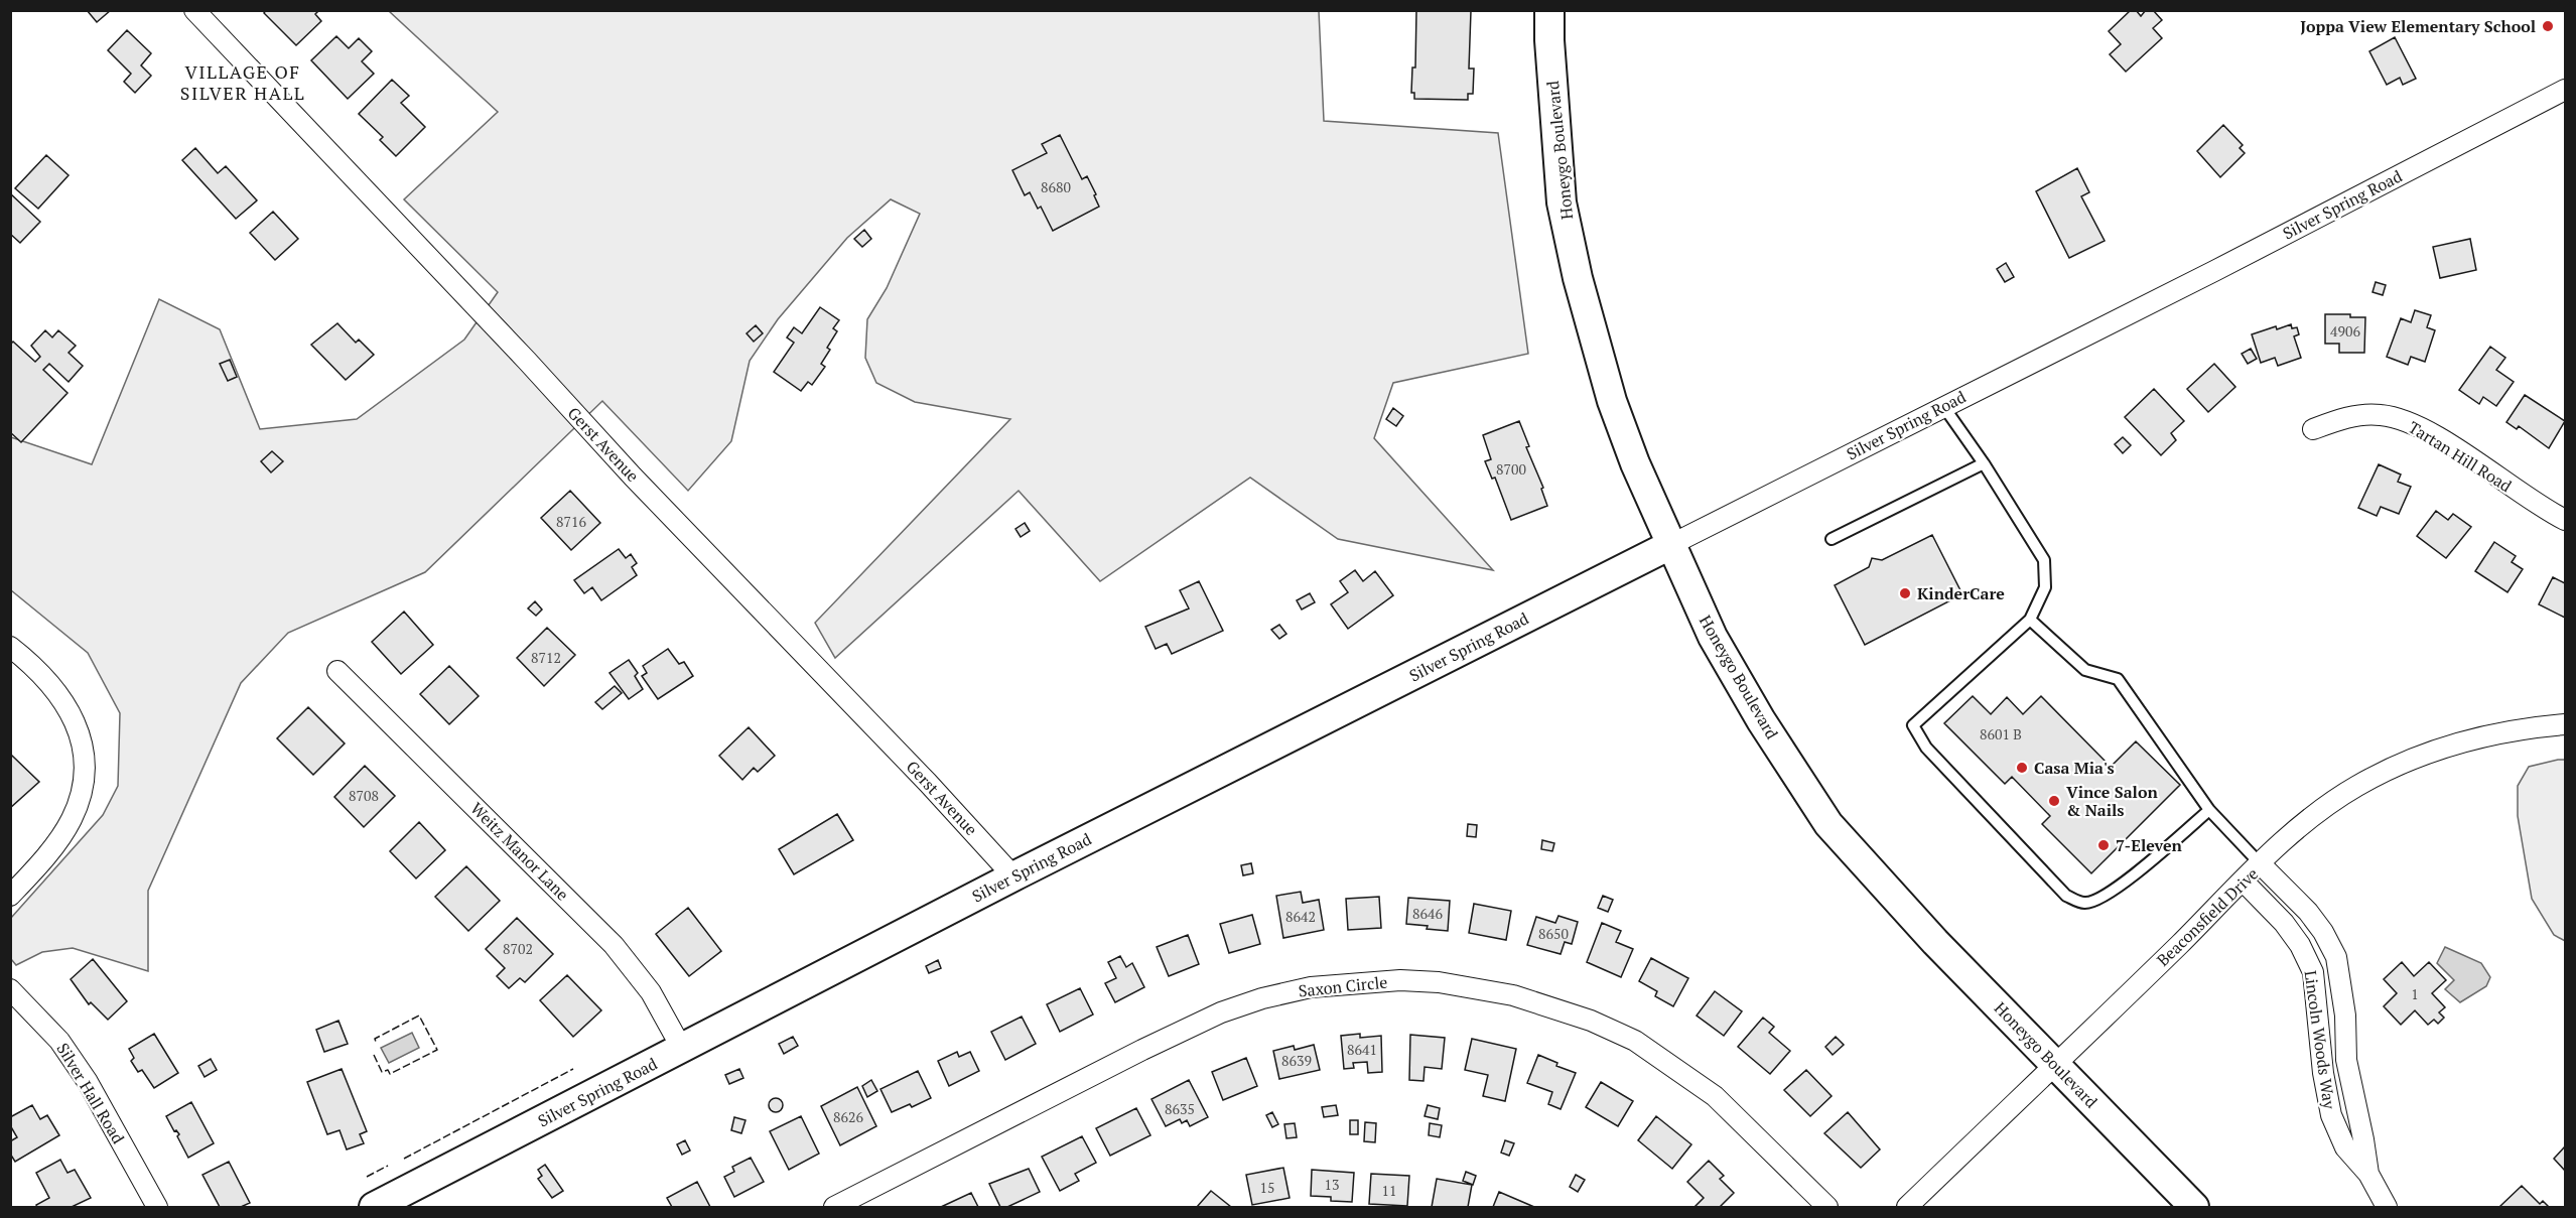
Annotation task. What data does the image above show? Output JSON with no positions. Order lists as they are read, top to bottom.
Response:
{
  "streets": {
    "main road": ["Honeygo Boulevard", "Silver Spring Road"],
    "street": [
      "Gerst Avenue",
      "Tartan Hill Road",
      "Weitz Manor Lane",
      "Beaconsfield Drive",
      "Saxon Circle",
      "Lincoln Woods Way",
      "Silver Hall Road"
    ]
  },
  "crossings": [
    ["Honeygo Boulevard", "Silver Spring Road"],
    ["Honeygo Boulevard", "Beaconsfield Drive"],
    ["Silver Spring Road", "Gerst Avenue"],
    ["Silver Spring Road", "Weitz Manor Lane"],
    ["Beaconsfield Drive", "Lincoln Woods Way"]
  ],
  "districts": ["VILLAGE OF SILVER HALL"],
  "places": [
    "Joppa View Elementary School",
    "KinderCare",
    "Casa Mia's",
    "Vince Salon & Nails",
    "7-Eleven"
  ],
  "house_numbers": [
    "8680",
    "4906",
    "8700",
    "8716",
    "8712",
    "8601 B",
    "8708",
    "8646",
    "8642",
    "8650",
    "8702",
    "1",
    "8641",
    "8639",
    "8635",
    "8626",
    "13",
    "15",
    "11"
  ]
}
